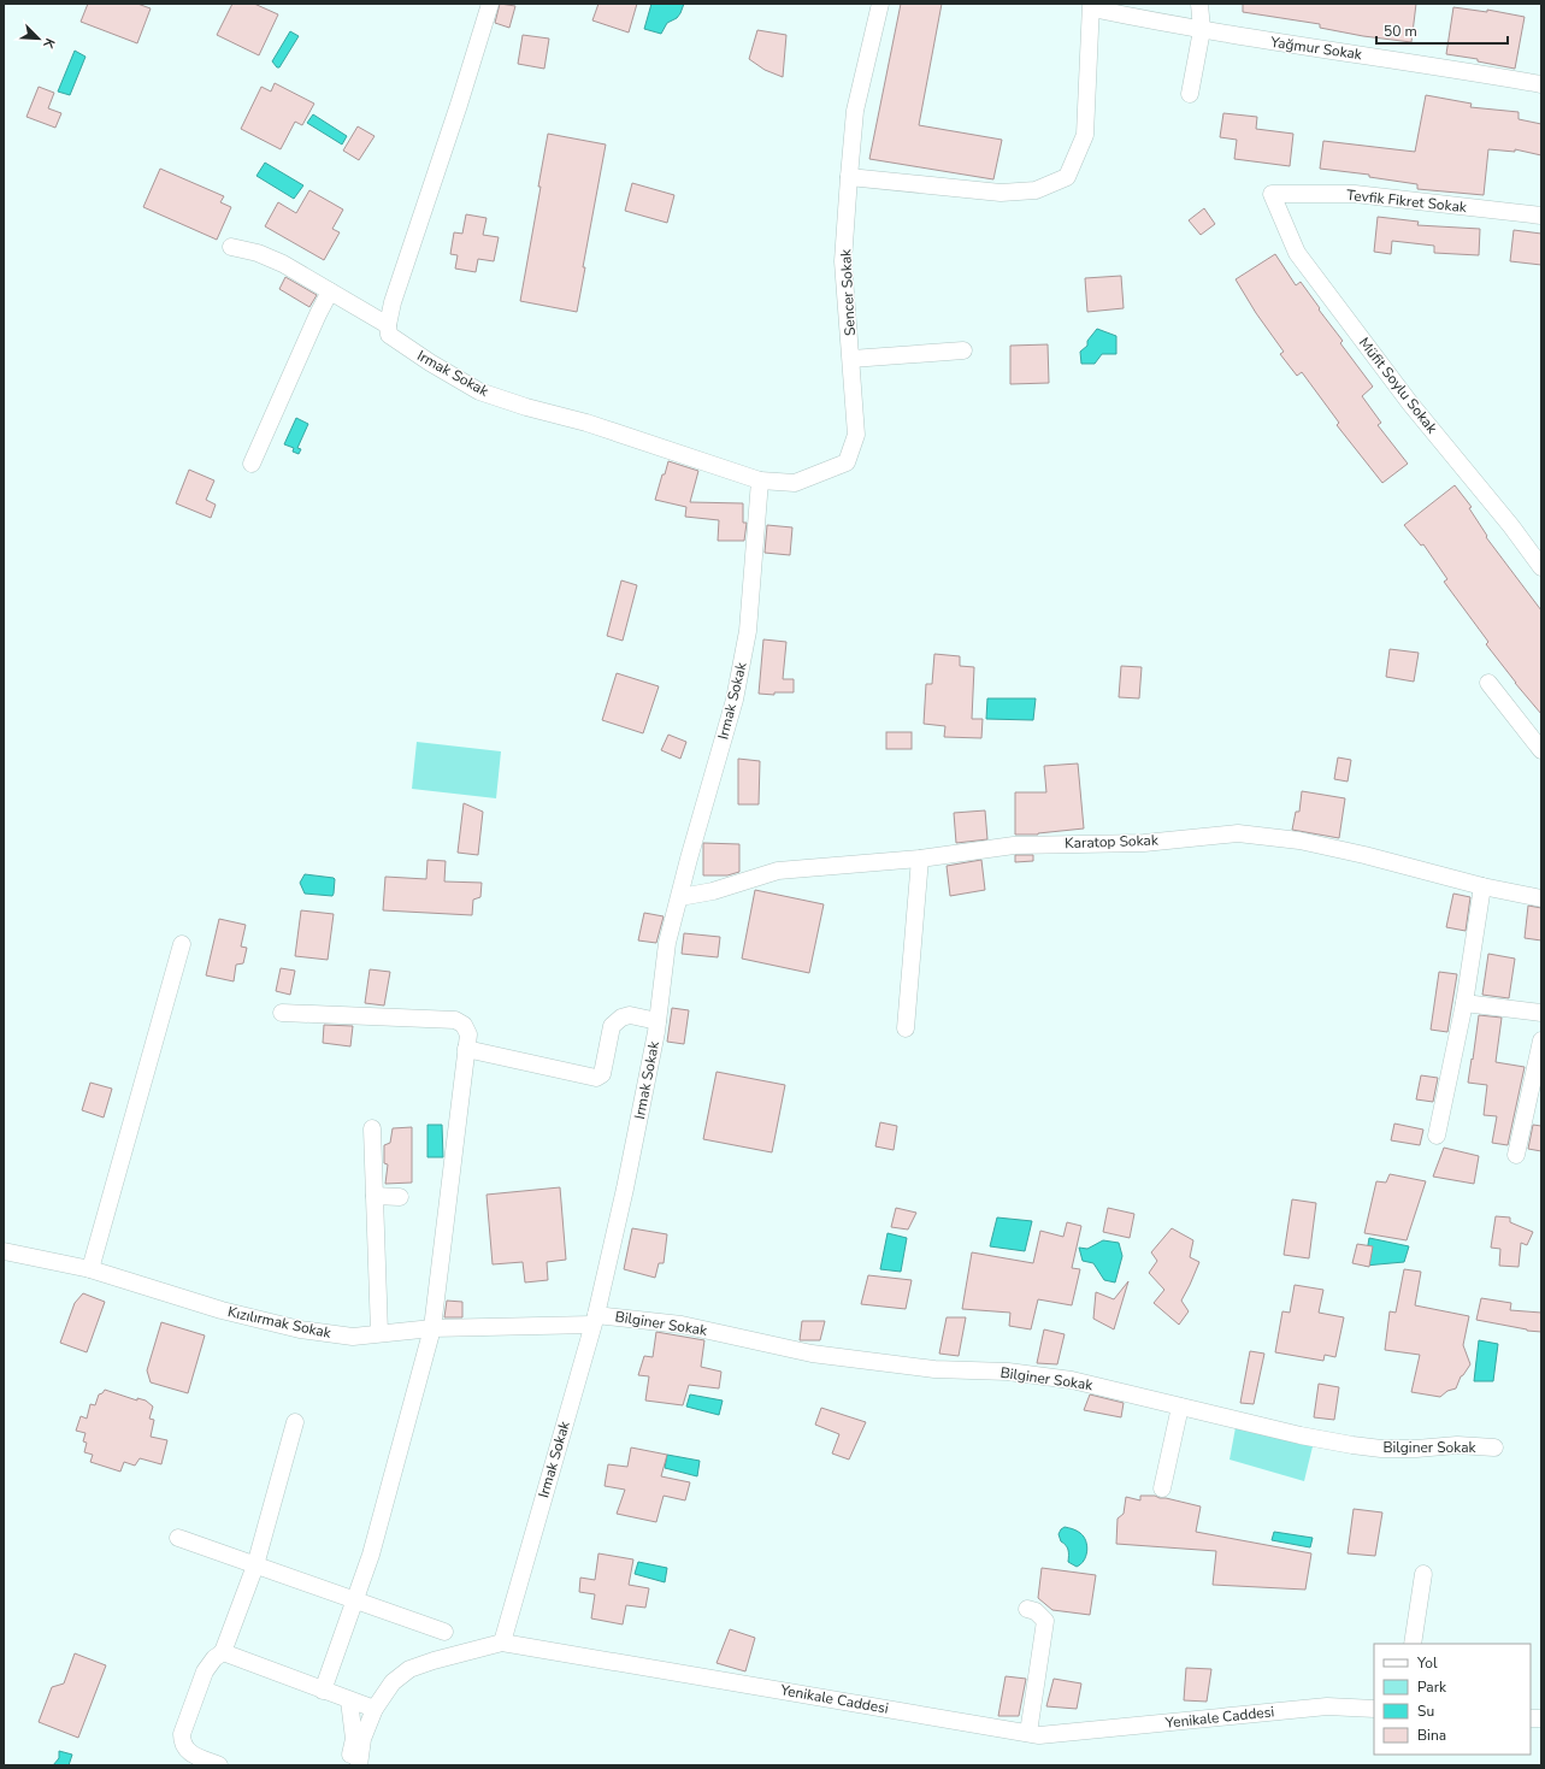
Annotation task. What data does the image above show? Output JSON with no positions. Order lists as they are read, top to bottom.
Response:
{
  "streets": {
    "street": [
      "Yağmur Sokak",
      "Tevfik Fikret Sokak",
      "Sencer Sokak",
      "Irmak Sokak",
      "Müfit Soylu Sokak",
      "Karatop Sokak",
      "Kızılırmak Sokak",
      "Bilginer Sokak",
      "Yenikale Caddesi"
    ]
  },
  "crossings": [
    ["Tevfik Fikret Sokak", "Müfit Soylu Sokak"],
    ["Sencer Sokak", "Irmak Sokak"],
    ["Irmak Sokak", "Karatop Sokak"],
    ["Irmak Sokak", "Kızılırmak Sokak"],
    ["Irmak Sokak", "Bilginer Sokak"],
    ["Irmak Sokak", "Yenikale Caddesi"],
    ["Kızılırmak Sokak", "Bilginer Sokak"]
  ],
  "legend": [
    "Yol",
    "Park",
    "Su",
    "Bina"
  ],
  "scale_bar": "50 m",
  "north": "bottom right"
}
